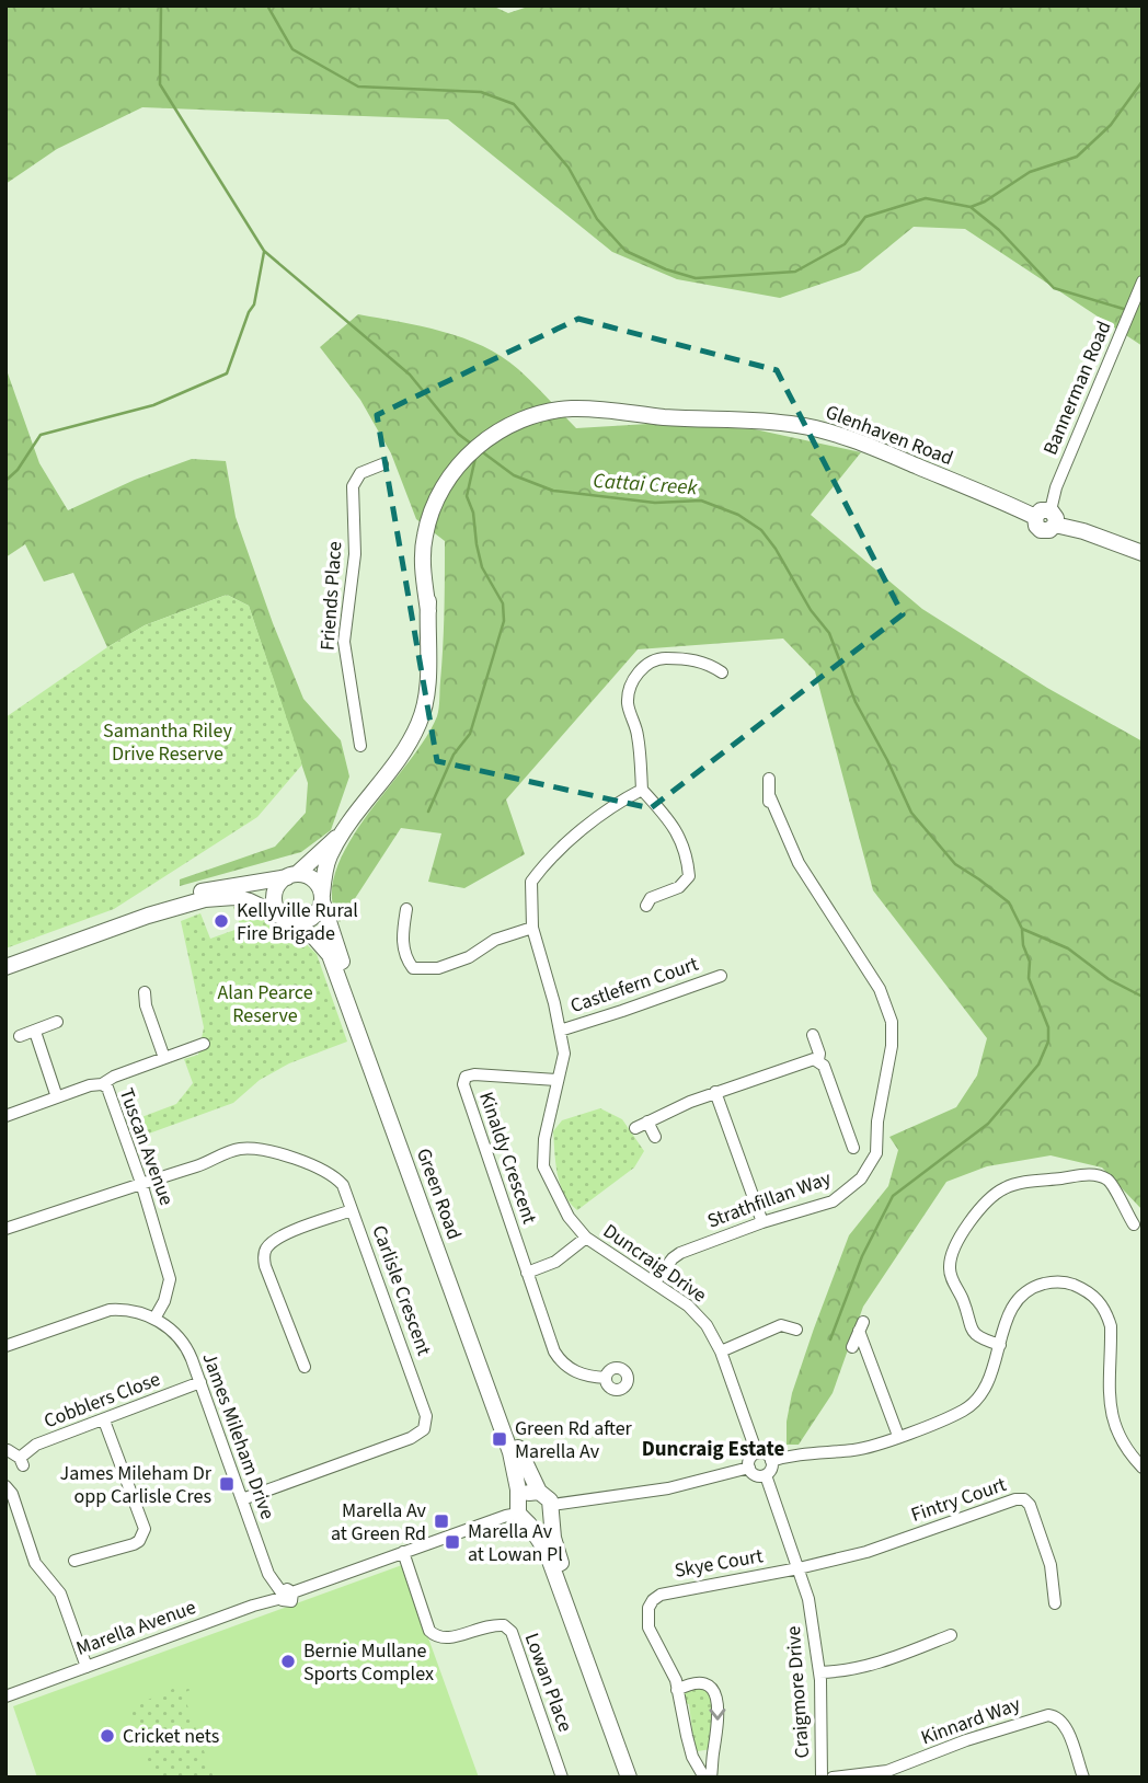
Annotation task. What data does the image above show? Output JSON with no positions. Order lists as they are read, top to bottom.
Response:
{
  "streets": {
    "main road": ["Glenhaven Road", "Green Road"],
    "street": [
      "Bannerman Road",
      "Friends Place",
      "Castlefern Court",
      "Tuscan Avenue",
      "Kinaldy Crescent",
      "Strathfillan Way",
      "Duncraig Drive",
      "Carlisle Crescent",
      "Cobblers Close",
      "James Mileham Drive",
      "Fintry Court",
      "Skye Court",
      "Marella Avenue",
      "Lowan Place",
      "Craigmore Drive",
      "Kinnard Way"
    ]
  },
  "crossings": [
    ["Bannerman Road", "Glenhaven Road"],
    ["Glenhaven Road", "Green Road"],
    ["Castlefern Court", "Duncraig Drive"],
    ["Tuscan Avenue", "Carlisle Crescent"],
    ["Tuscan Avenue", "James Mileham Drive"],
    ["Kinaldy Crescent", "Duncraig Drive"],
    ["Green Road", "Marella Avenue"],
    ["Strathfillan Way", "Duncraig Drive"],
    ["Duncraig Drive", "Craigmore Drive"],
    ["Carlisle Crescent", "James Mileham Drive"],
    ["Cobblers Close", "James Mileham Drive"],
    ["James Mileham Drive", "Marella Avenue"],
    ["Fintry Court", "Skye Court"],
    ["Fintry Court", "Craigmore Drive"],
    ["Skye Court", "Craigmore Drive"],
    ["Marella Avenue", "Lowan Place"]
  ],
  "districts": ["Duncraig Estate"],
  "water": ["Cattai Creek"],
  "parks": ["Samantha Riley Drive Reserve", "Alan Pearce Reserve"],
  "places": {
    "other": ["Kellyville Rural Fire Brigade", "Bernie Mullane Sports Complex", "Cricket nets"],
    "transit": [
      "Green Rd after Marella Av",
      "James Mileham Dr opp Carlisle Cres",
      "Marella Av at Green Rd",
      "Marella Av at Lowan Pl"
    ]
  }
}
